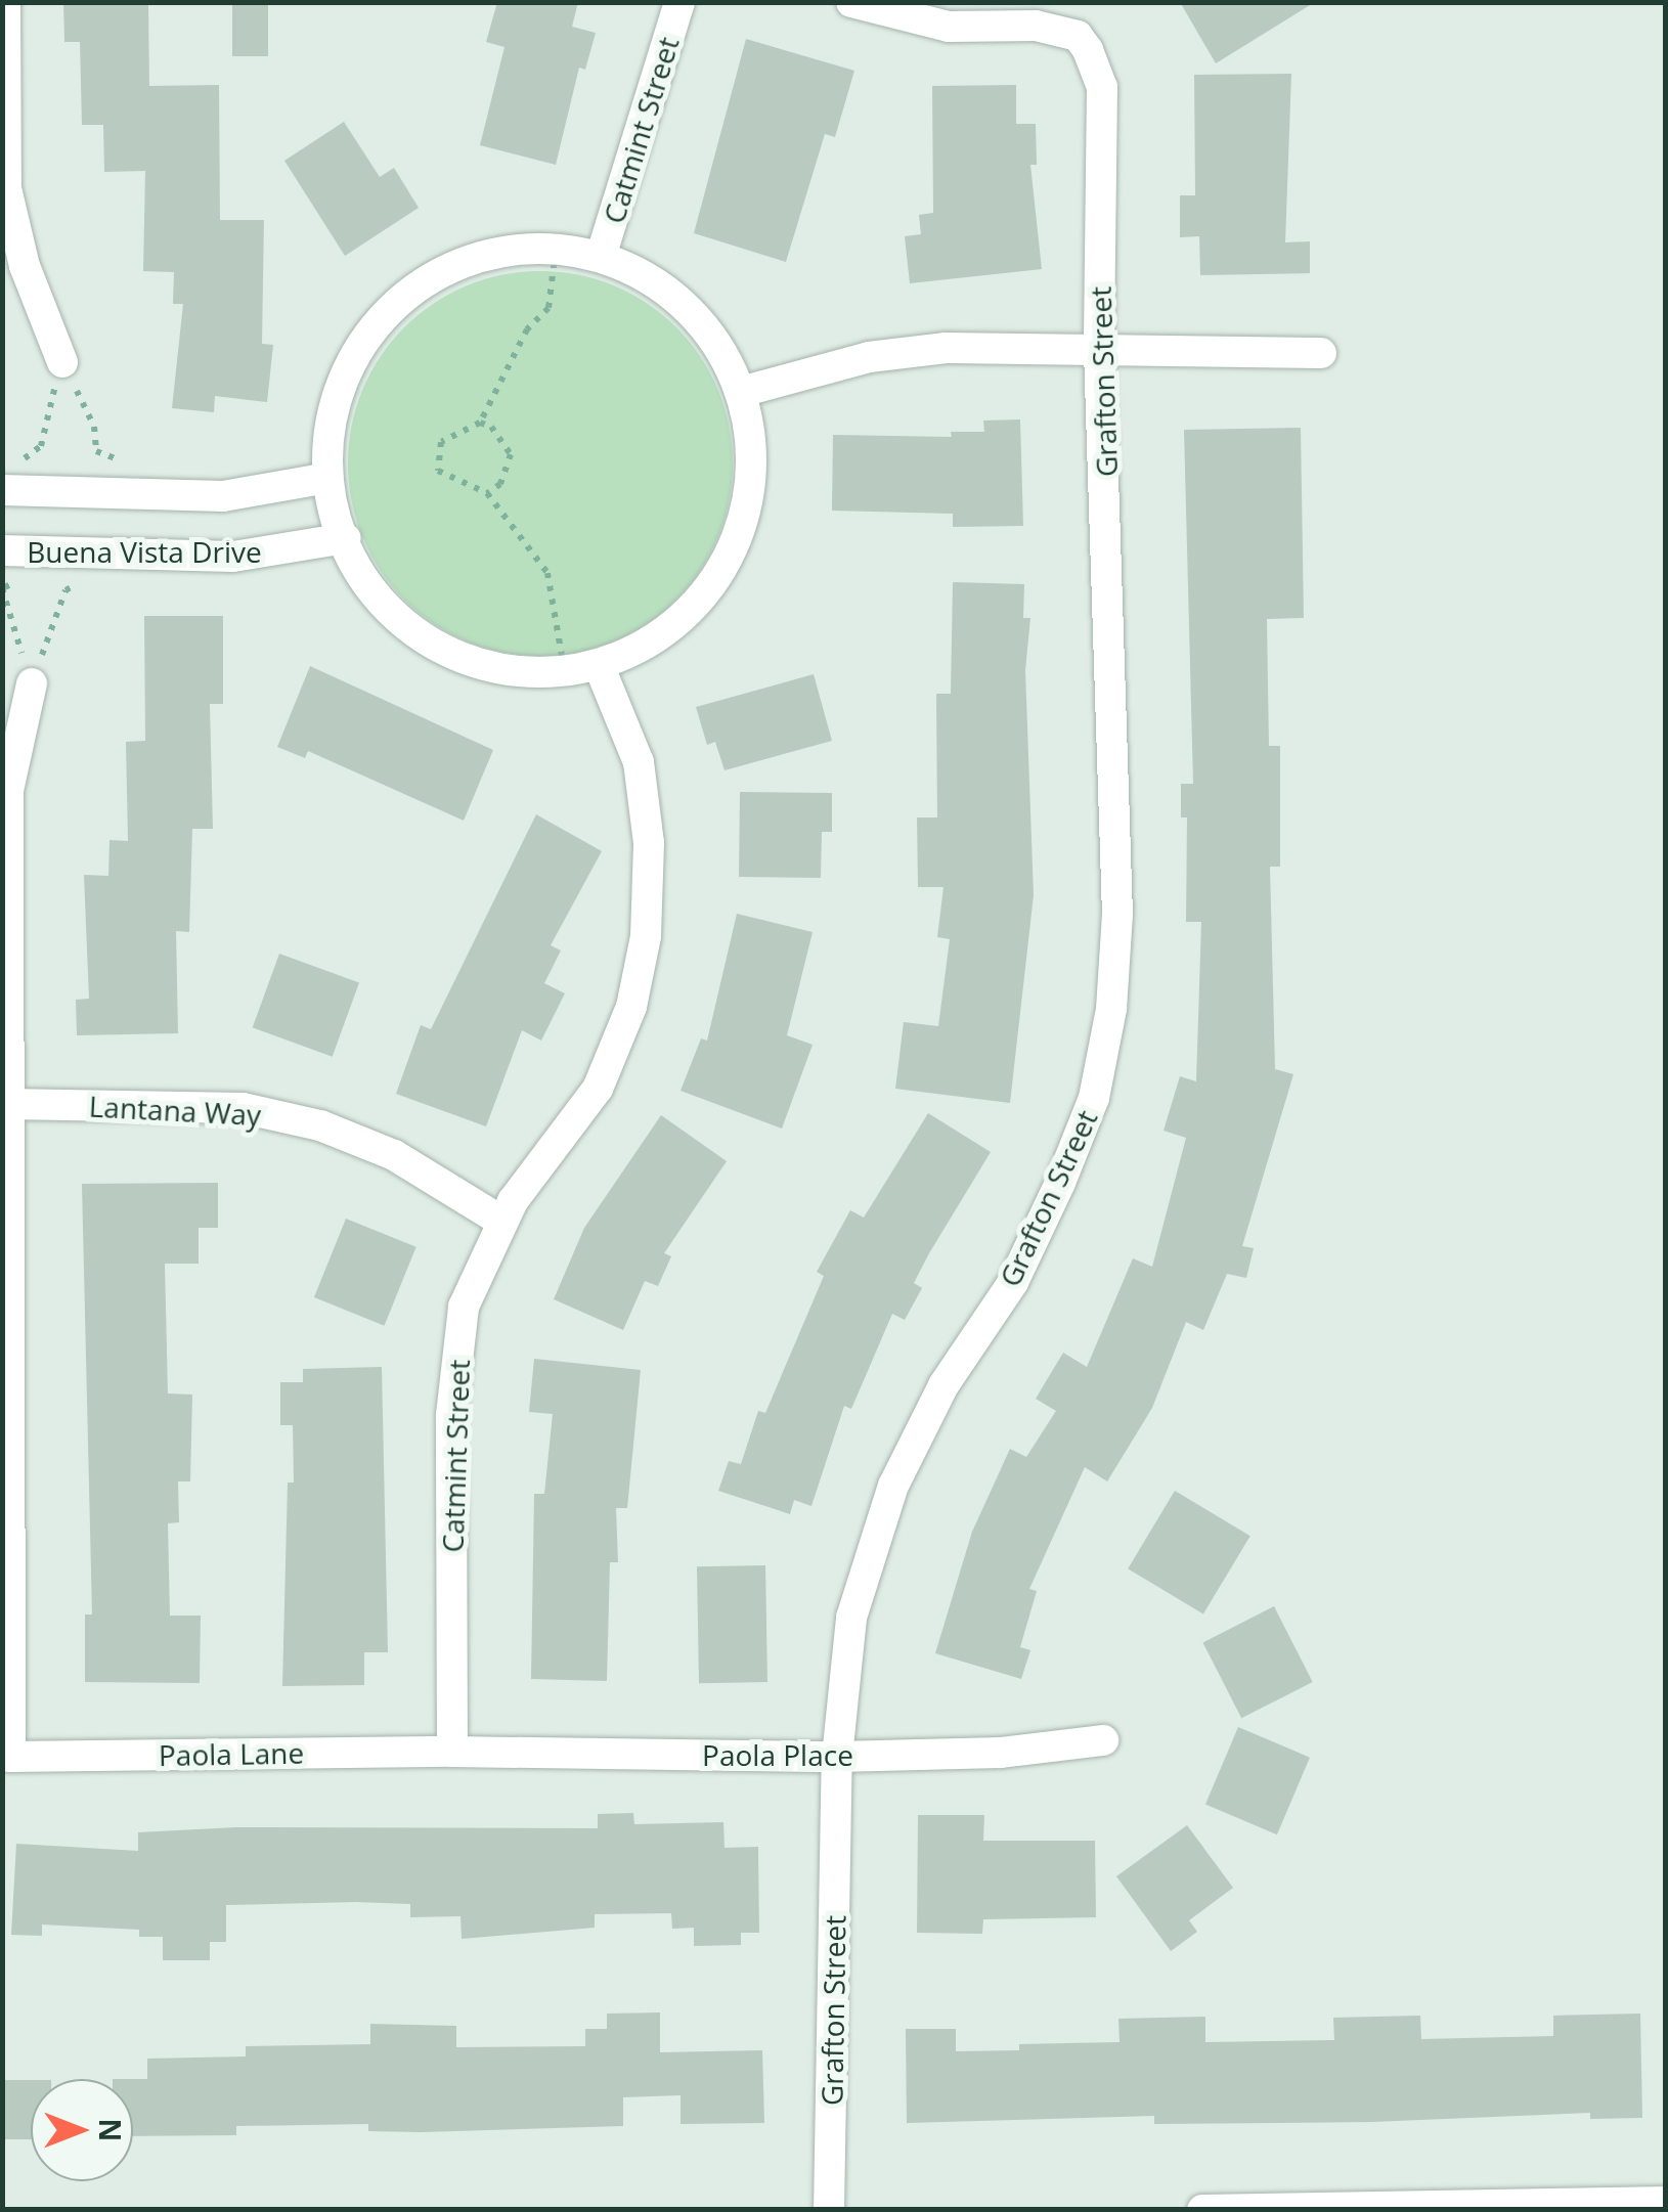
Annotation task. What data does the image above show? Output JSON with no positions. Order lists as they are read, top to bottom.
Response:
{
  "streets": {
    "street": [
      "Catmint Street",
      "Grafton Street",
      "Buena Vista Drive",
      "Lantana Way",
      "Paola Lane",
      "Paola Place"
    ]
  },
  "crossings": [
    ["Catmint Street", "Lantana Way"],
    ["Catmint Street", "Paola Lane"],
    ["Catmint Street", "Paola Place"],
    ["Grafton Street", "Paola Place"],
    ["Lantana Way", "Paola Lane"],
    ["Paola Lane", "Paola Place"]
  ],
  "north": "right"
}
